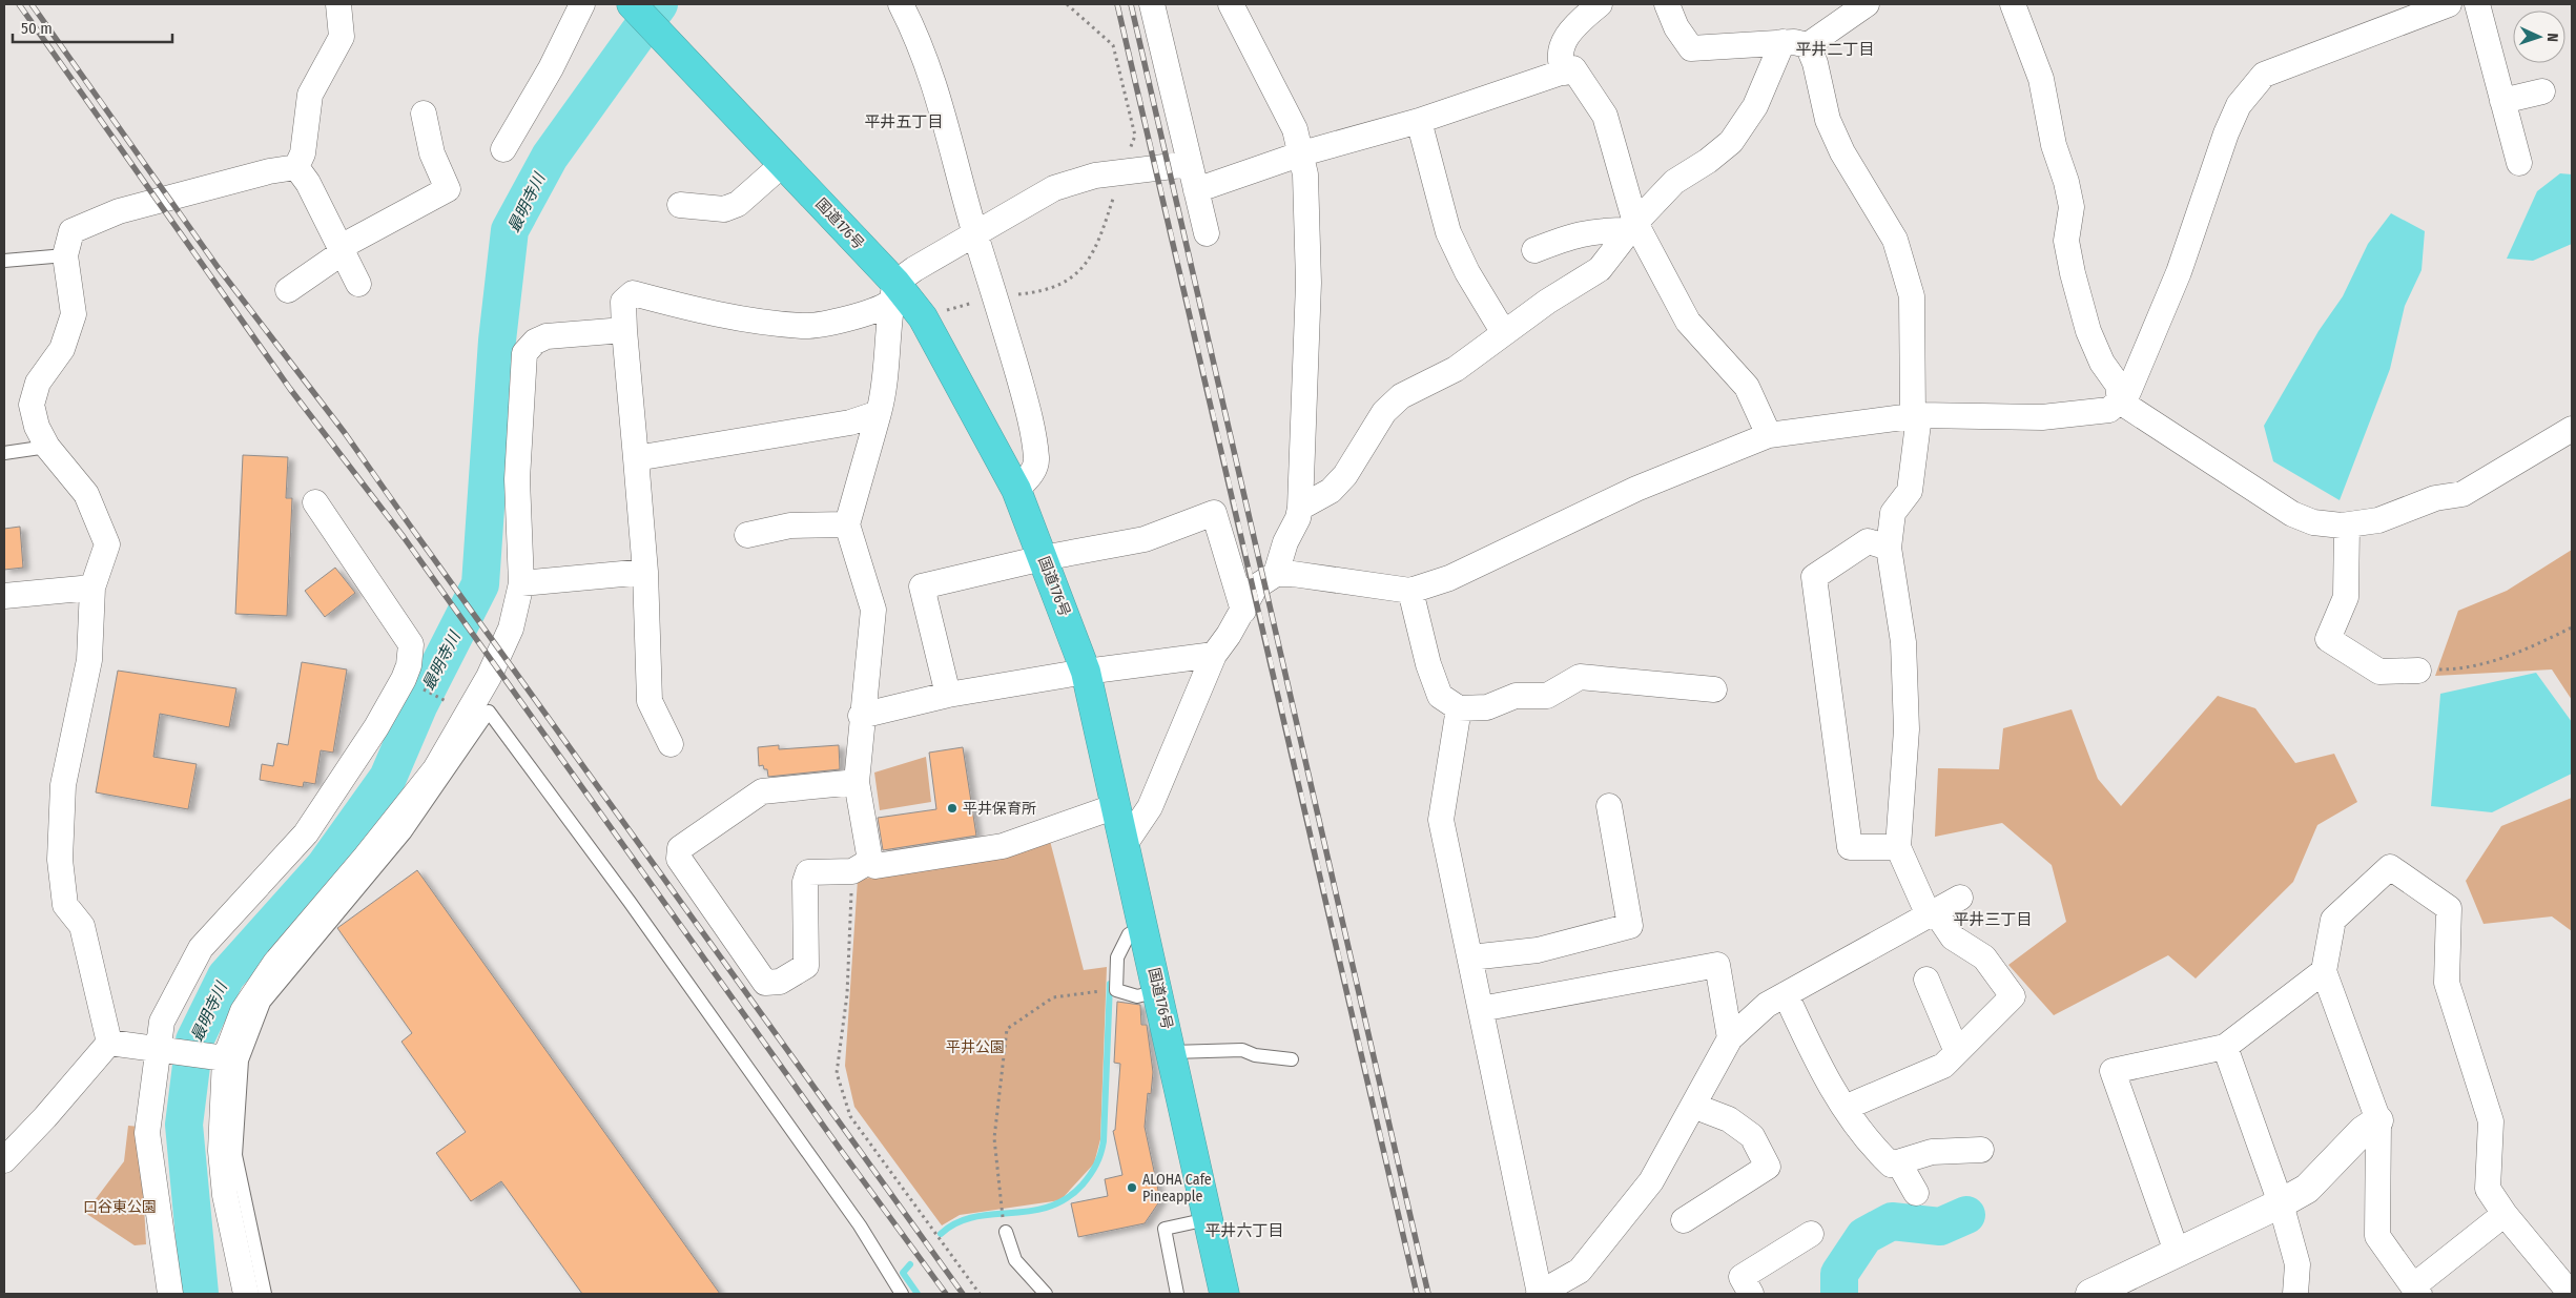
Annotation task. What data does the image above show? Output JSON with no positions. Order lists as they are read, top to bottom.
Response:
{
  "streets": {
    "highway": ["国道176号"]
  },
  "districts": [
    "平井二丁目",
    "平井五丁目",
    "平井三丁目",
    "平井六丁目"
  ],
  "water": ["最明寺川"],
  "parks": ["平井公園", "口谷東公園"],
  "places": ["平井保育所", "ALOHA Cafe Pineapple"],
  "scale_bar": "50 m",
  "north": "right"
}
